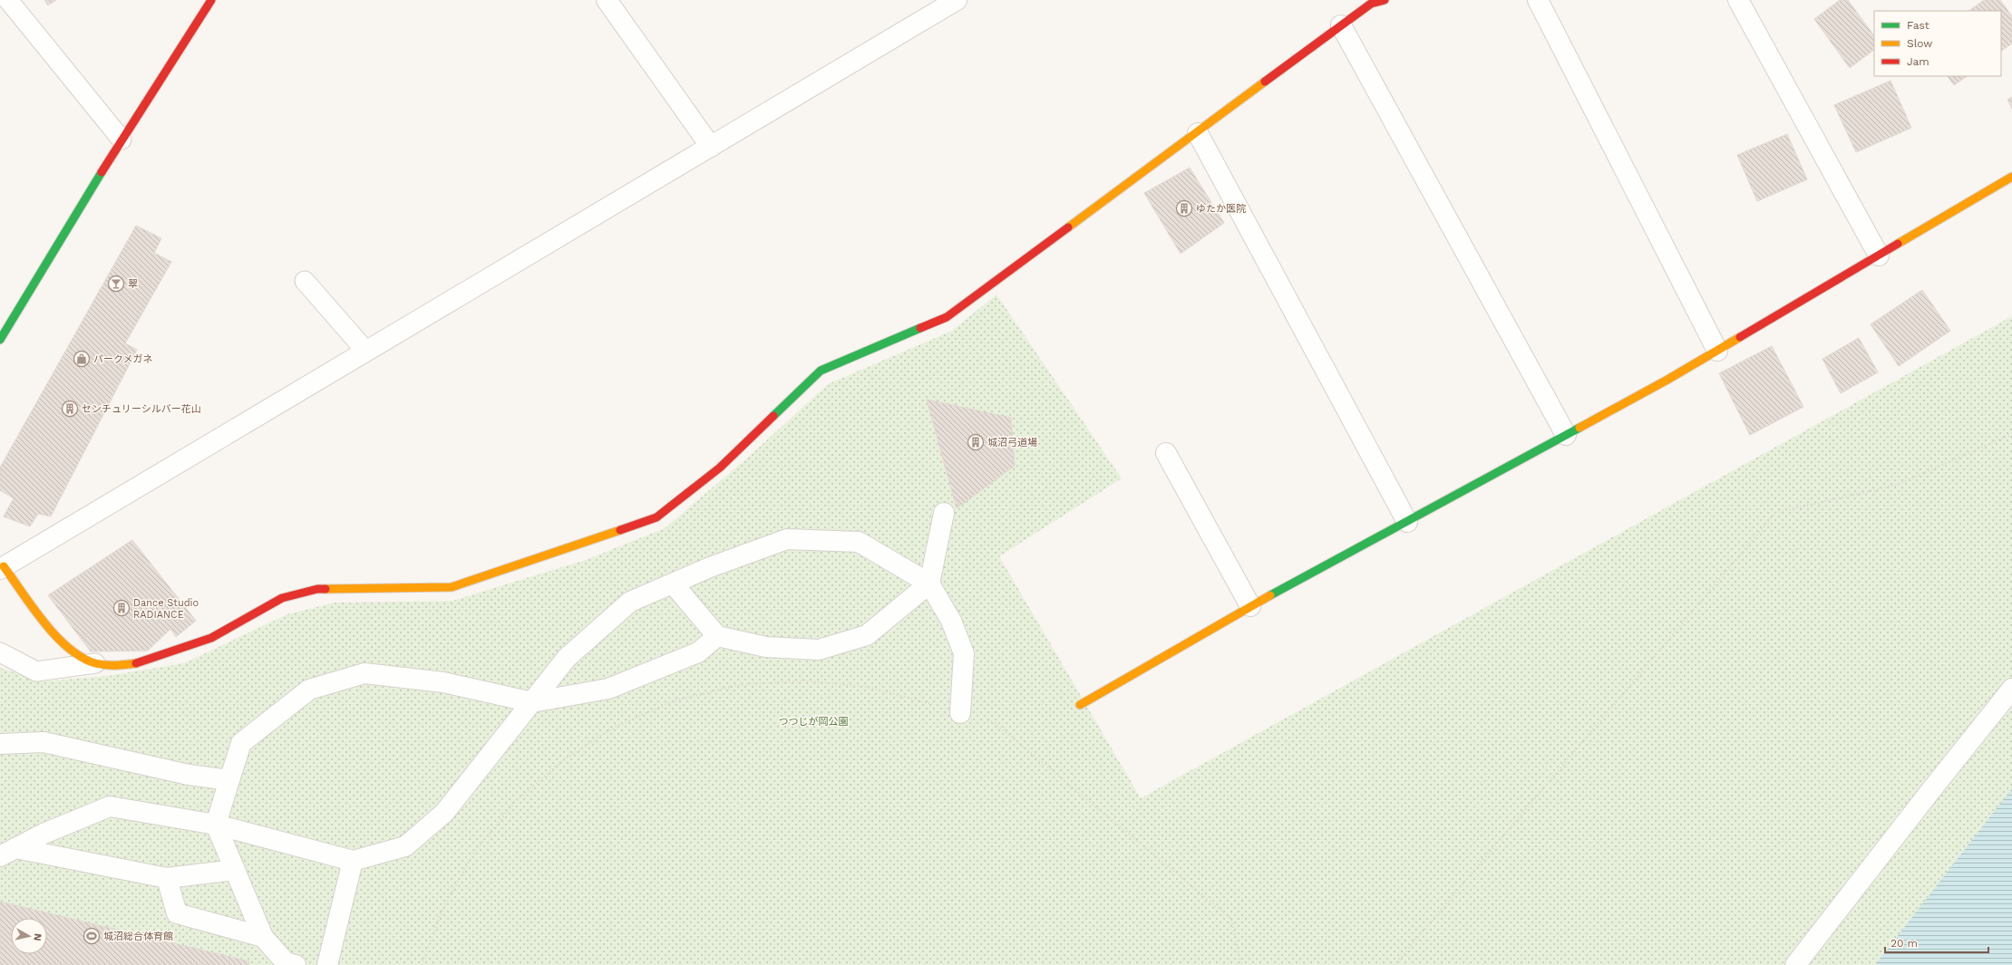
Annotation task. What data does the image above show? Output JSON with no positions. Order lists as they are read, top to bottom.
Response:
{
  "parks": ["つつじが岡公園"],
  "places": {
    "building": [
      "ゆたか医院",
      "センチュリーシルバー花山",
      "城沼弓道場",
      "Dance Studio RADIANCE"
    ],
    "bar": ["翠"],
    "shop": ["パークメガネ"],
    "sports": ["城沼総合体育館"]
  },
  "legend": ["Fast", "Slow", "Jam"],
  "scale_bar": "20 m",
  "north": "right"
}
